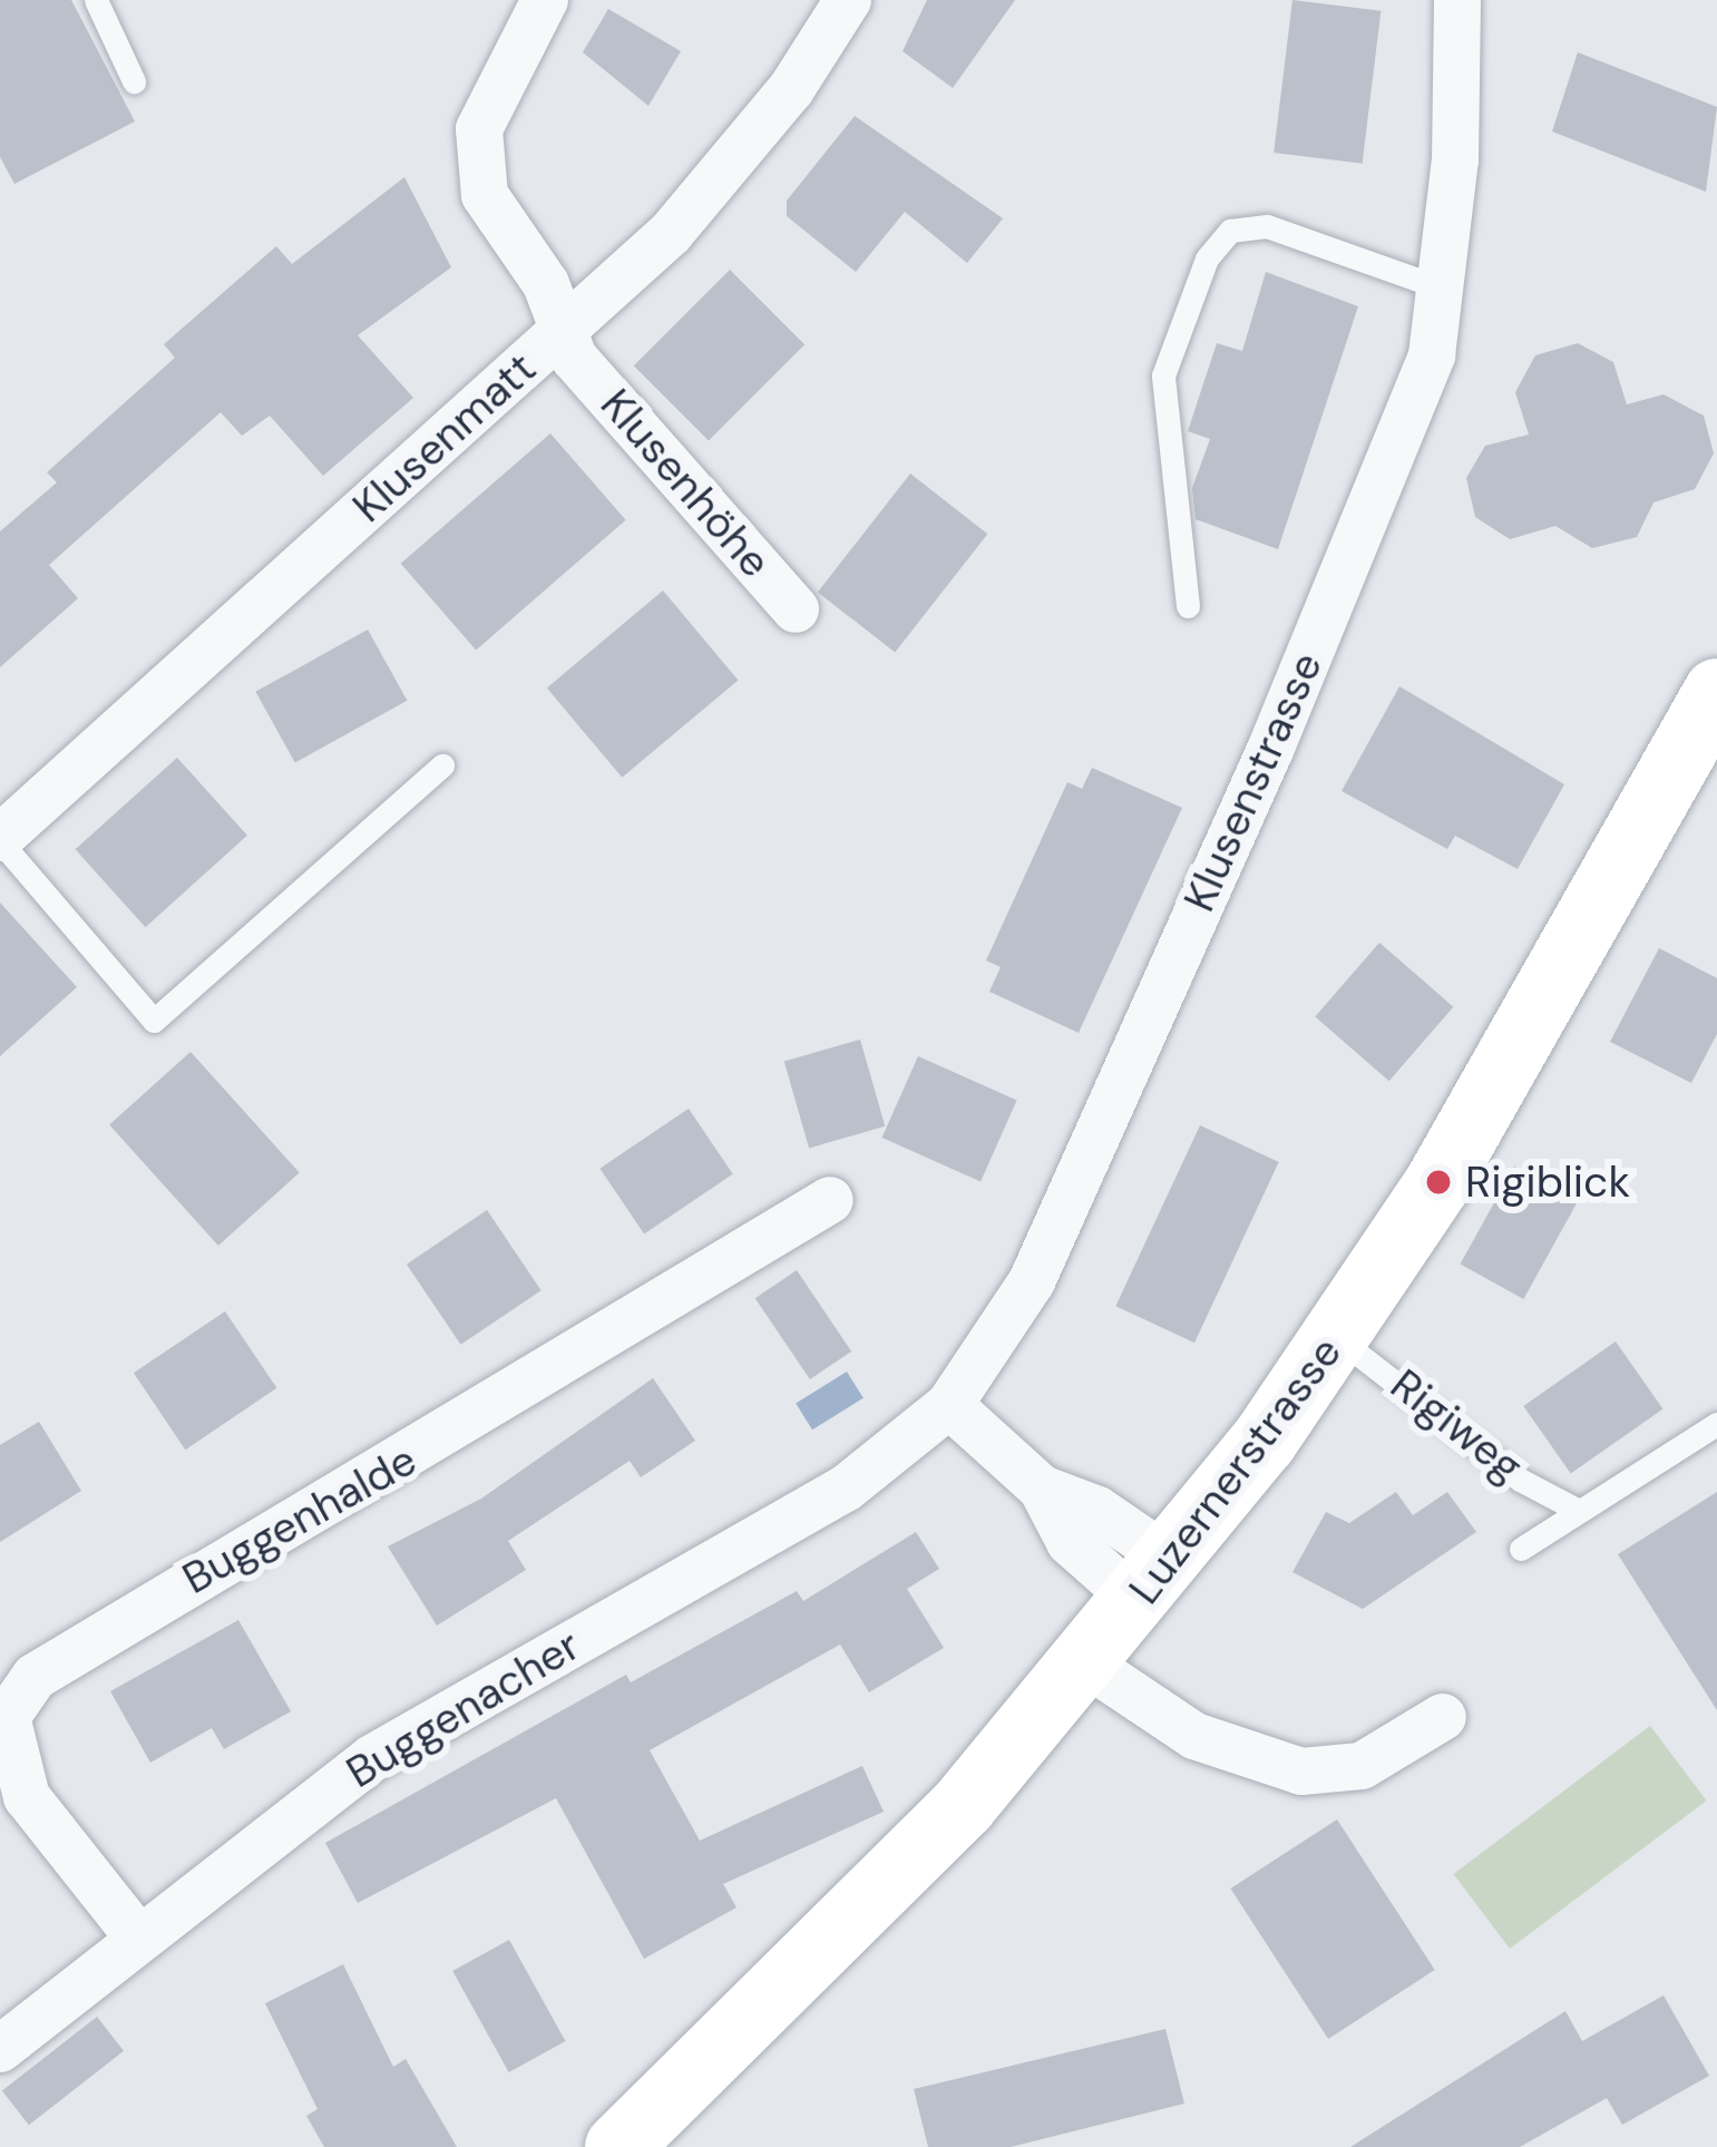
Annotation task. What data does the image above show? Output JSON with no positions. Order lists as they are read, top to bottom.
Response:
{
  "streets": {
    "main road": ["Luzernerstrasse"],
    "street": [
      "Klusenmatt",
      "Klusenhöhe",
      "Klusenstrasse",
      "Buggenhalde",
      "Buggenacher"
    ],
    "lane": ["Rigiweg"]
  },
  "crossings": [
    ["Klusenmatt", "Klusenhöhe"],
    ["Klusenstrasse", "Buggenacher"],
    ["Rigiweg", "Luzernerstrasse"],
    ["Buggenhalde", "Buggenacher"]
  ],
  "places": ["Rigiblick"]
}
